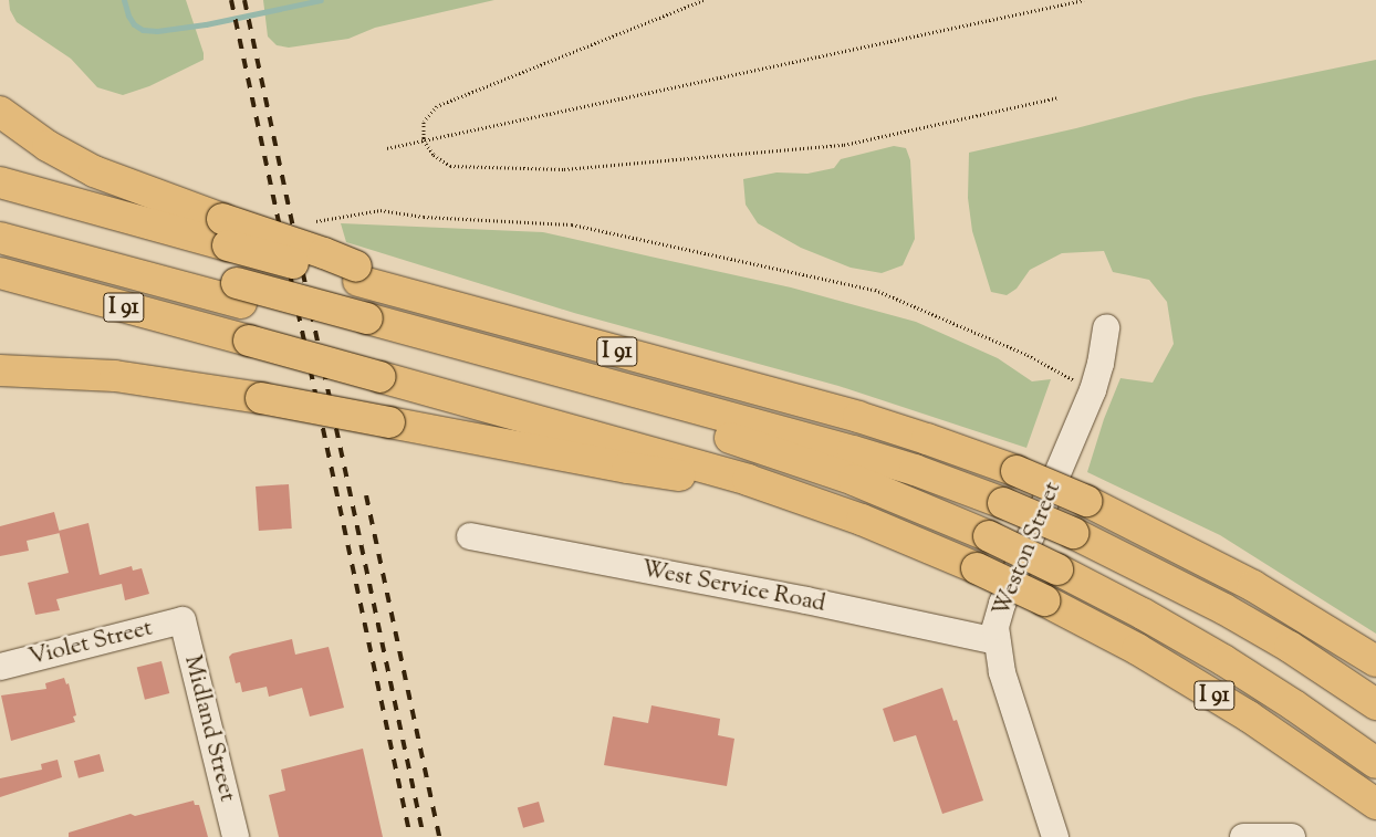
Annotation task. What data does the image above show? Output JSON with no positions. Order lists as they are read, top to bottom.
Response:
{
  "streets": {
    "highway": ["I 91"],
    "street": [
      "Weston Street",
      "West Service Road",
      "Violet Street",
      "Midland Street"
    ]
  },
  "crossings": [
    ["Weston Street", "West Service Road"],
    ["Violet Street", "Midland Street"]
  ]
}
